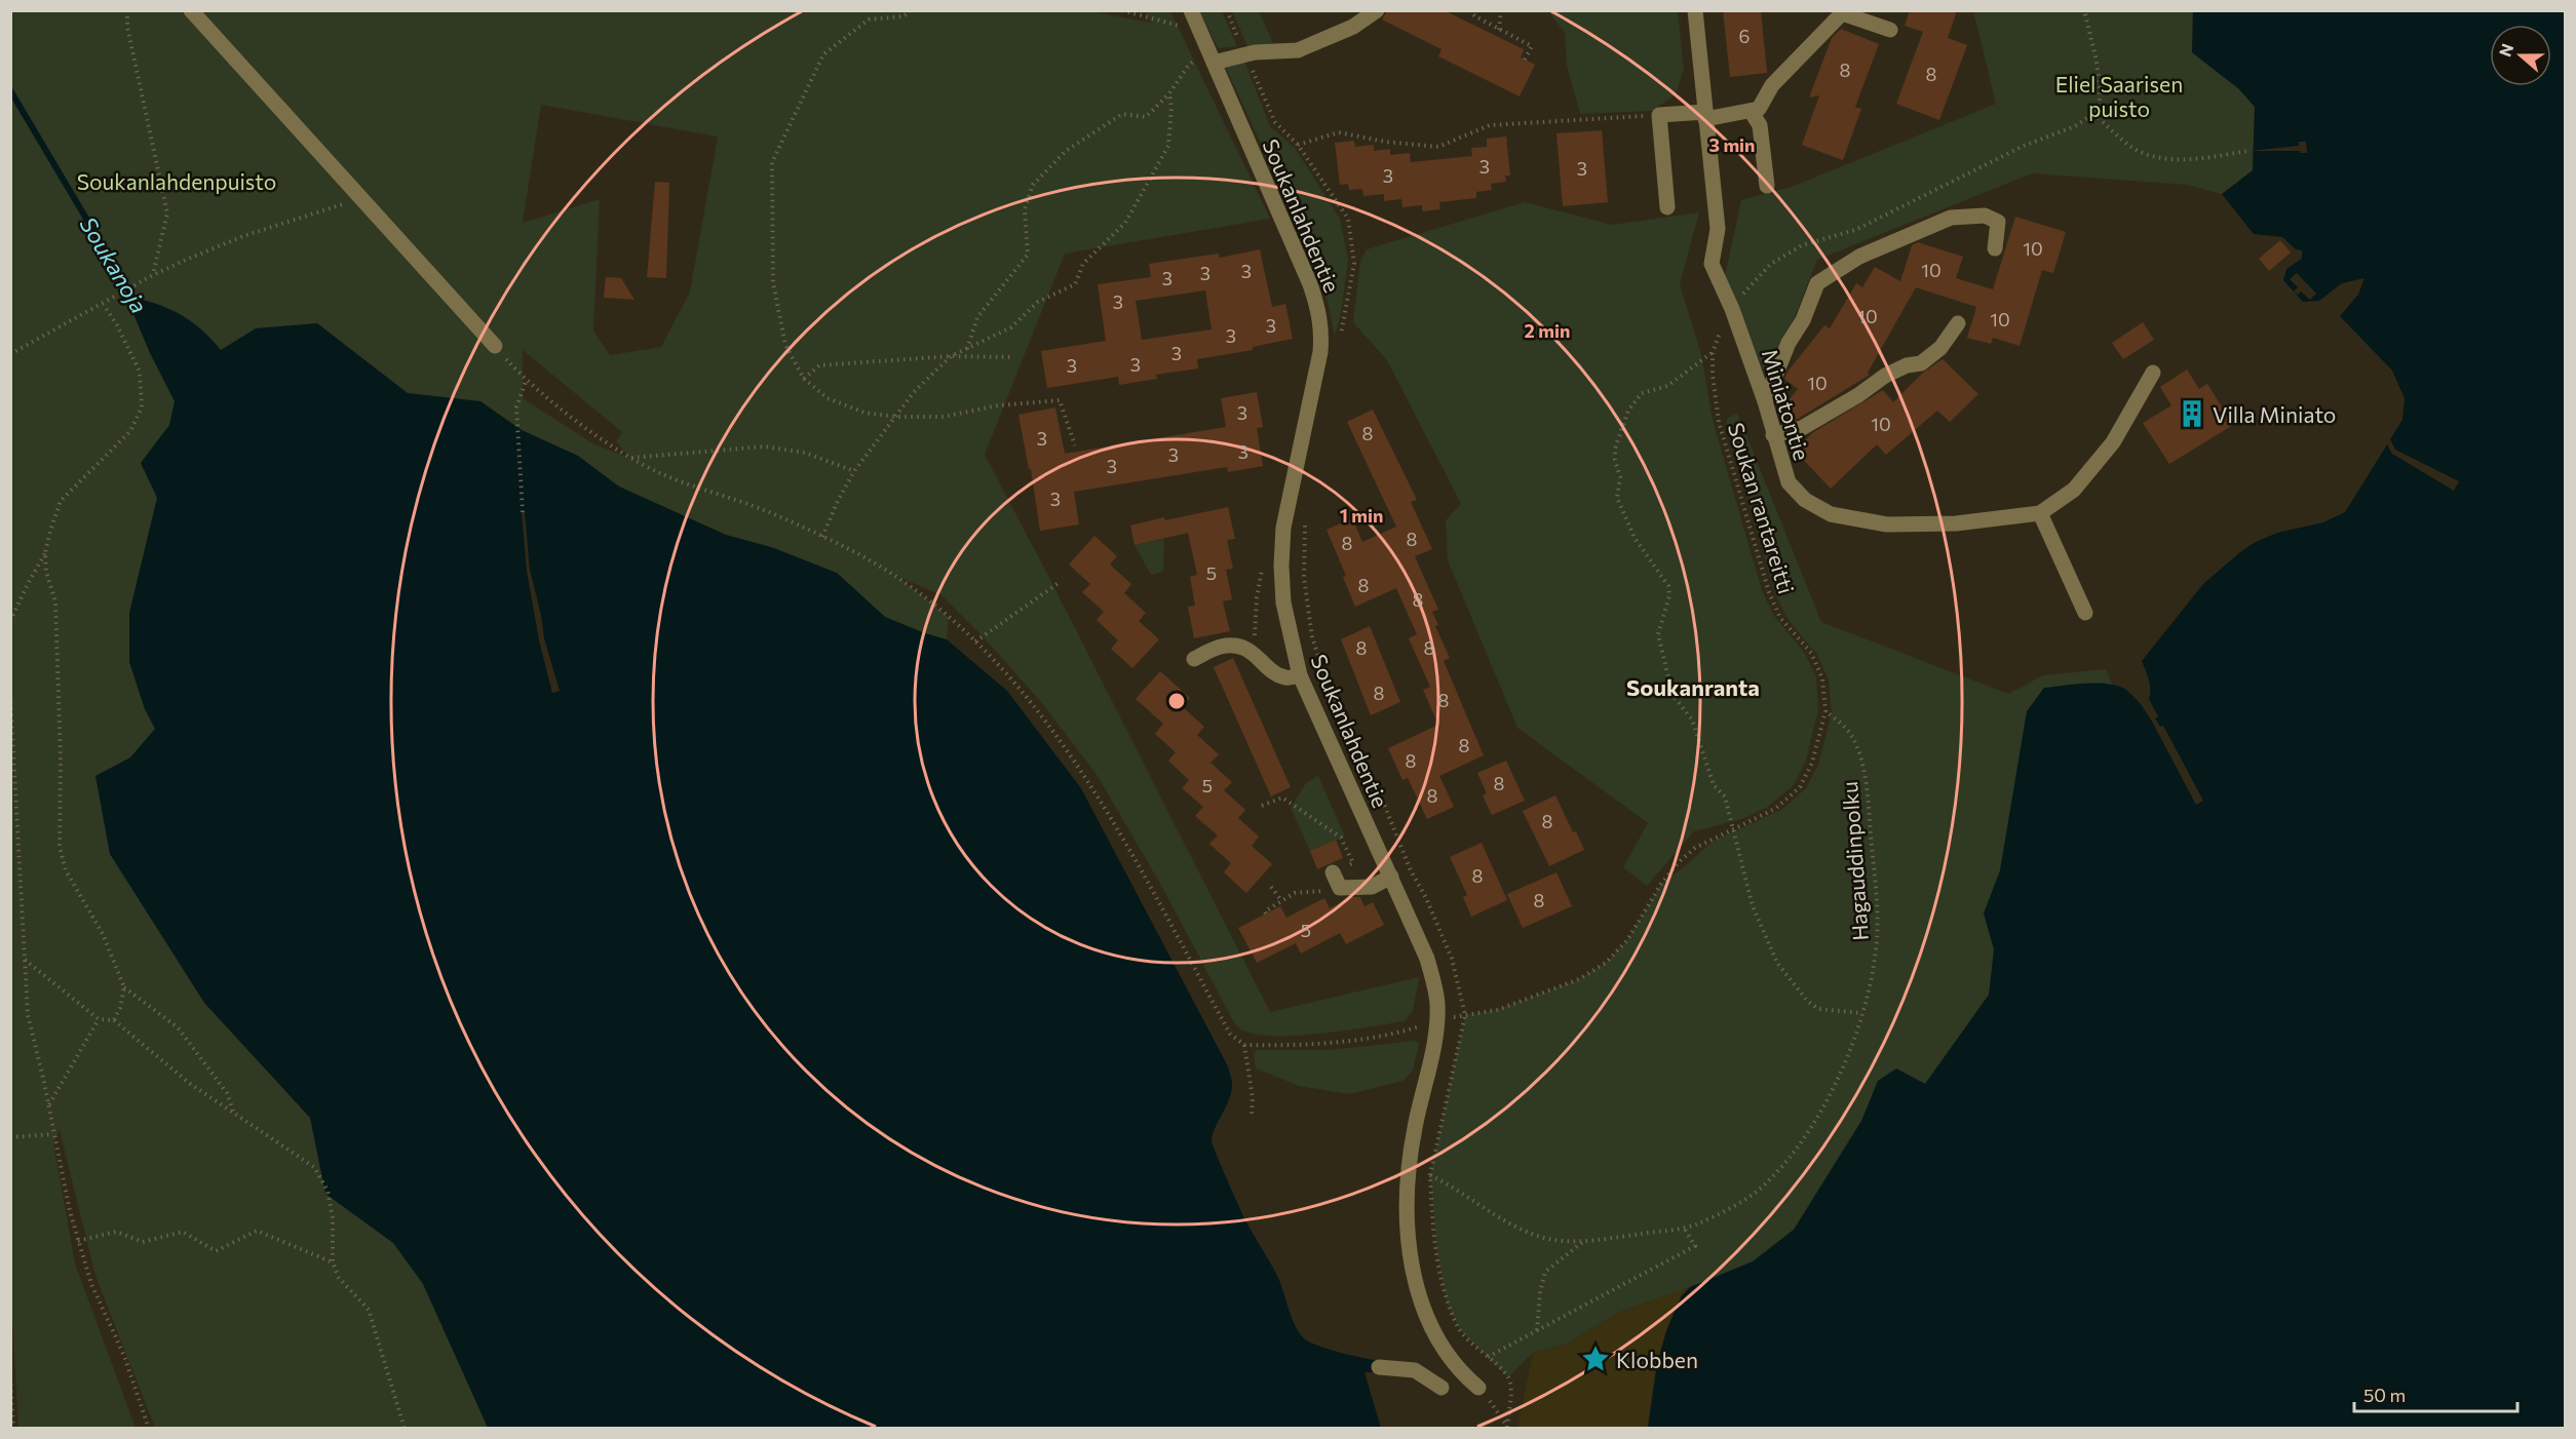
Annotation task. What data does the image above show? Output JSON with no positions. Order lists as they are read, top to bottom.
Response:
{
  "streets": {
    "street": ["Soukanlahdentie", "Miniatontie"],
    "path": ["Soukan rantareitti", "Hagauddinpolku"]
  },
  "crossings": [
    ["Soukan rantareitti", "Hagauddinpolku"]
  ],
  "districts": ["Soukanranta"],
  "water": ["Soukanoja"],
  "parks": ["Eliel Saarisen puisto", "Soukanlahdenpuisto"],
  "places": {
    "building": ["Villa Miniato"],
    "place": ["Klobben"]
  },
  "house_numbers": [
    "6",
    "8",
    "8",
    "3",
    "3",
    "3",
    "10",
    "10",
    "3",
    "3",
    "3",
    "3",
    "10",
    "10",
    "3",
    "3",
    "3",
    "3",
    "3",
    "10",
    "3",
    "10",
    "8",
    "3",
    "3",
    "3",
    "3",
    "3",
    "8",
    "8",
    "5",
    "8",
    "8",
    "8",
    "8",
    "8",
    "8",
    "8",
    "8",
    "8",
    "5",
    "8",
    "8",
    "8",
    "8",
    "5"
  ],
  "scale_bar": "50 m",
  "north": "left",
  "rings": ["3 min", "2 min", "1 min"]
}
